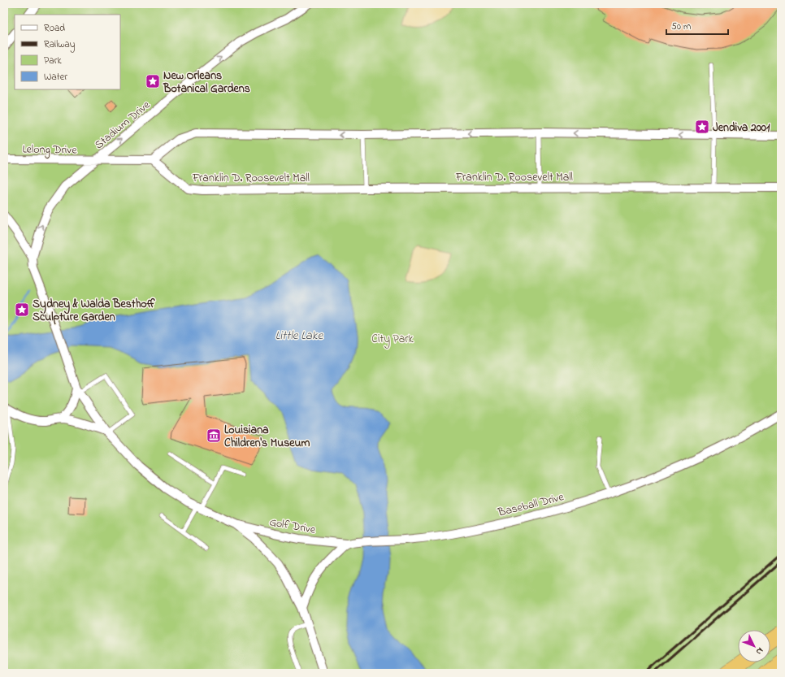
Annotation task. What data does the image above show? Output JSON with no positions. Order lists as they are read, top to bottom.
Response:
{
  "streets": {
    "street": [
      "Stadium Drive",
      "Lelong Drive",
      "Franklin D. Roosevelt Mall",
      "Baseball Drive",
      "Golf Drive"
    ]
  },
  "crossings": [
    ["Stadium Drive", "Lelong Drive"],
    ["Lelong Drive", "Franklin D. Roosevelt Mall"],
    ["Baseball Drive", "Golf Drive"]
  ],
  "one_way": ["Stadium Drive"],
  "water": ["Little Lake"],
  "parks": ["City Park"],
  "places": {
    "place": ["New Orleans Botanical Gardens", "Jendiva 2001", "Sydney & Walda Besthoff Sculpture Garden"],
    "museum": ["Louisiana Children's Museum"]
  },
  "legend": [
    "Road",
    "Railway",
    "Park",
    "Water"
  ],
  "scale_bar": "50 m",
  "north": "bottom right"
}
